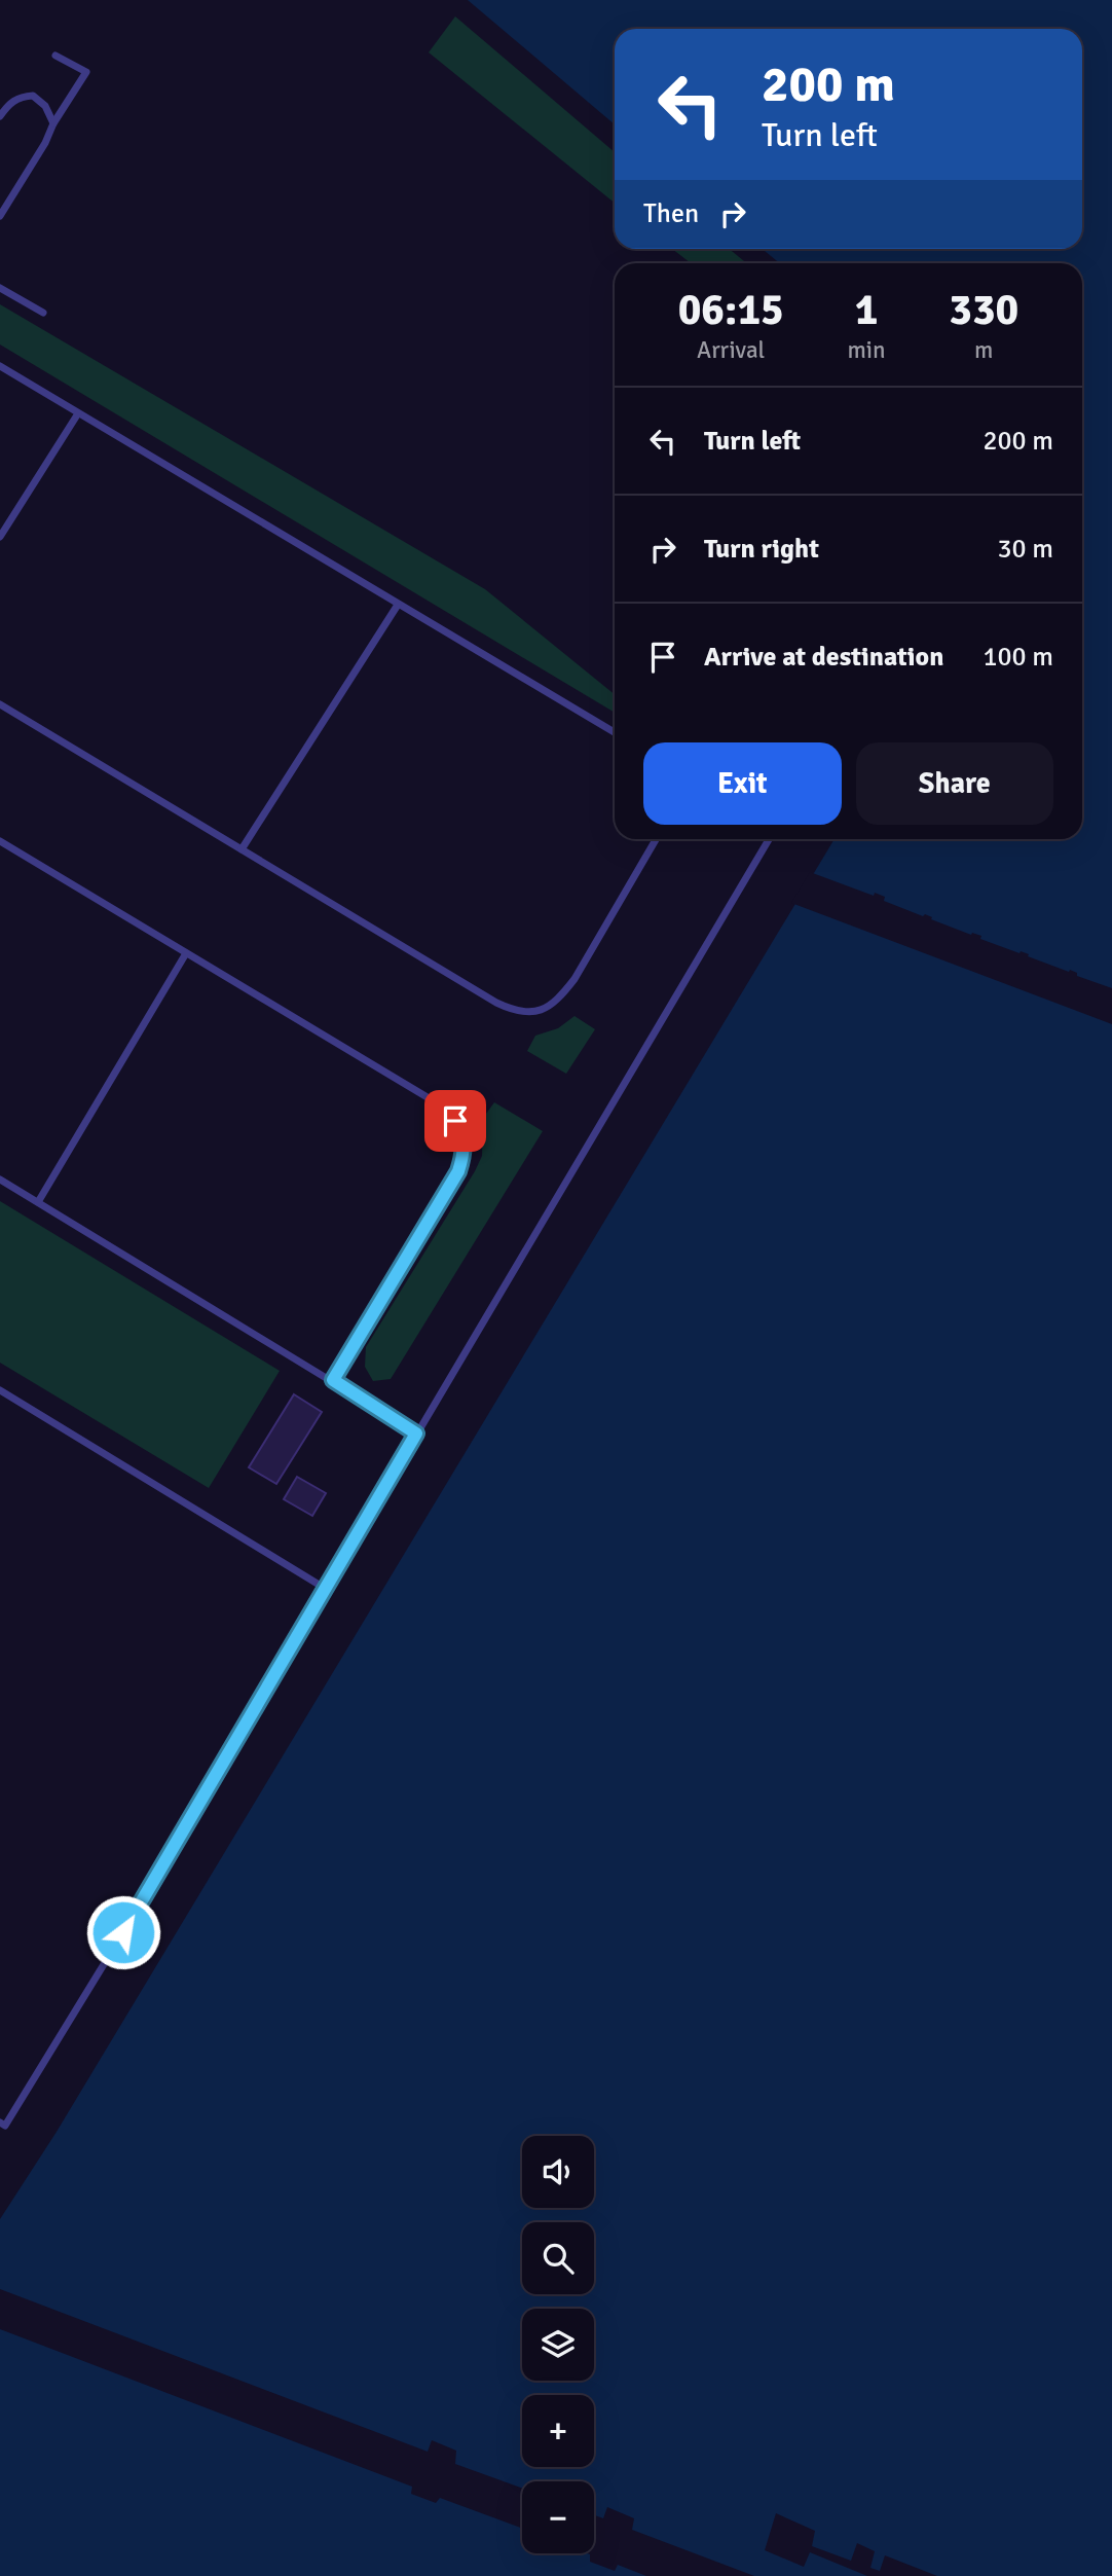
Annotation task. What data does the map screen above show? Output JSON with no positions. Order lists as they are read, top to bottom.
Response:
{
  "page": {
    "turn": ["200 m", "Turn left"],
    "then": "Then",
    "eta": [
      "06:15",
      "Arrival",
      "1",
      "min",
      "330",
      "m"
    ],
    "list": [
      {
        "name": "Turn left",
        "value": "200 m"
      },
      {
        "name": "Turn right",
        "value": "30 m"
      },
      {
        "name": "Arrive at destination",
        "value": "100 m"
      }
    ],
    "buttons": ["Exit", "Share"],
    "map_buttons": ["+", "−"]
  }
}
